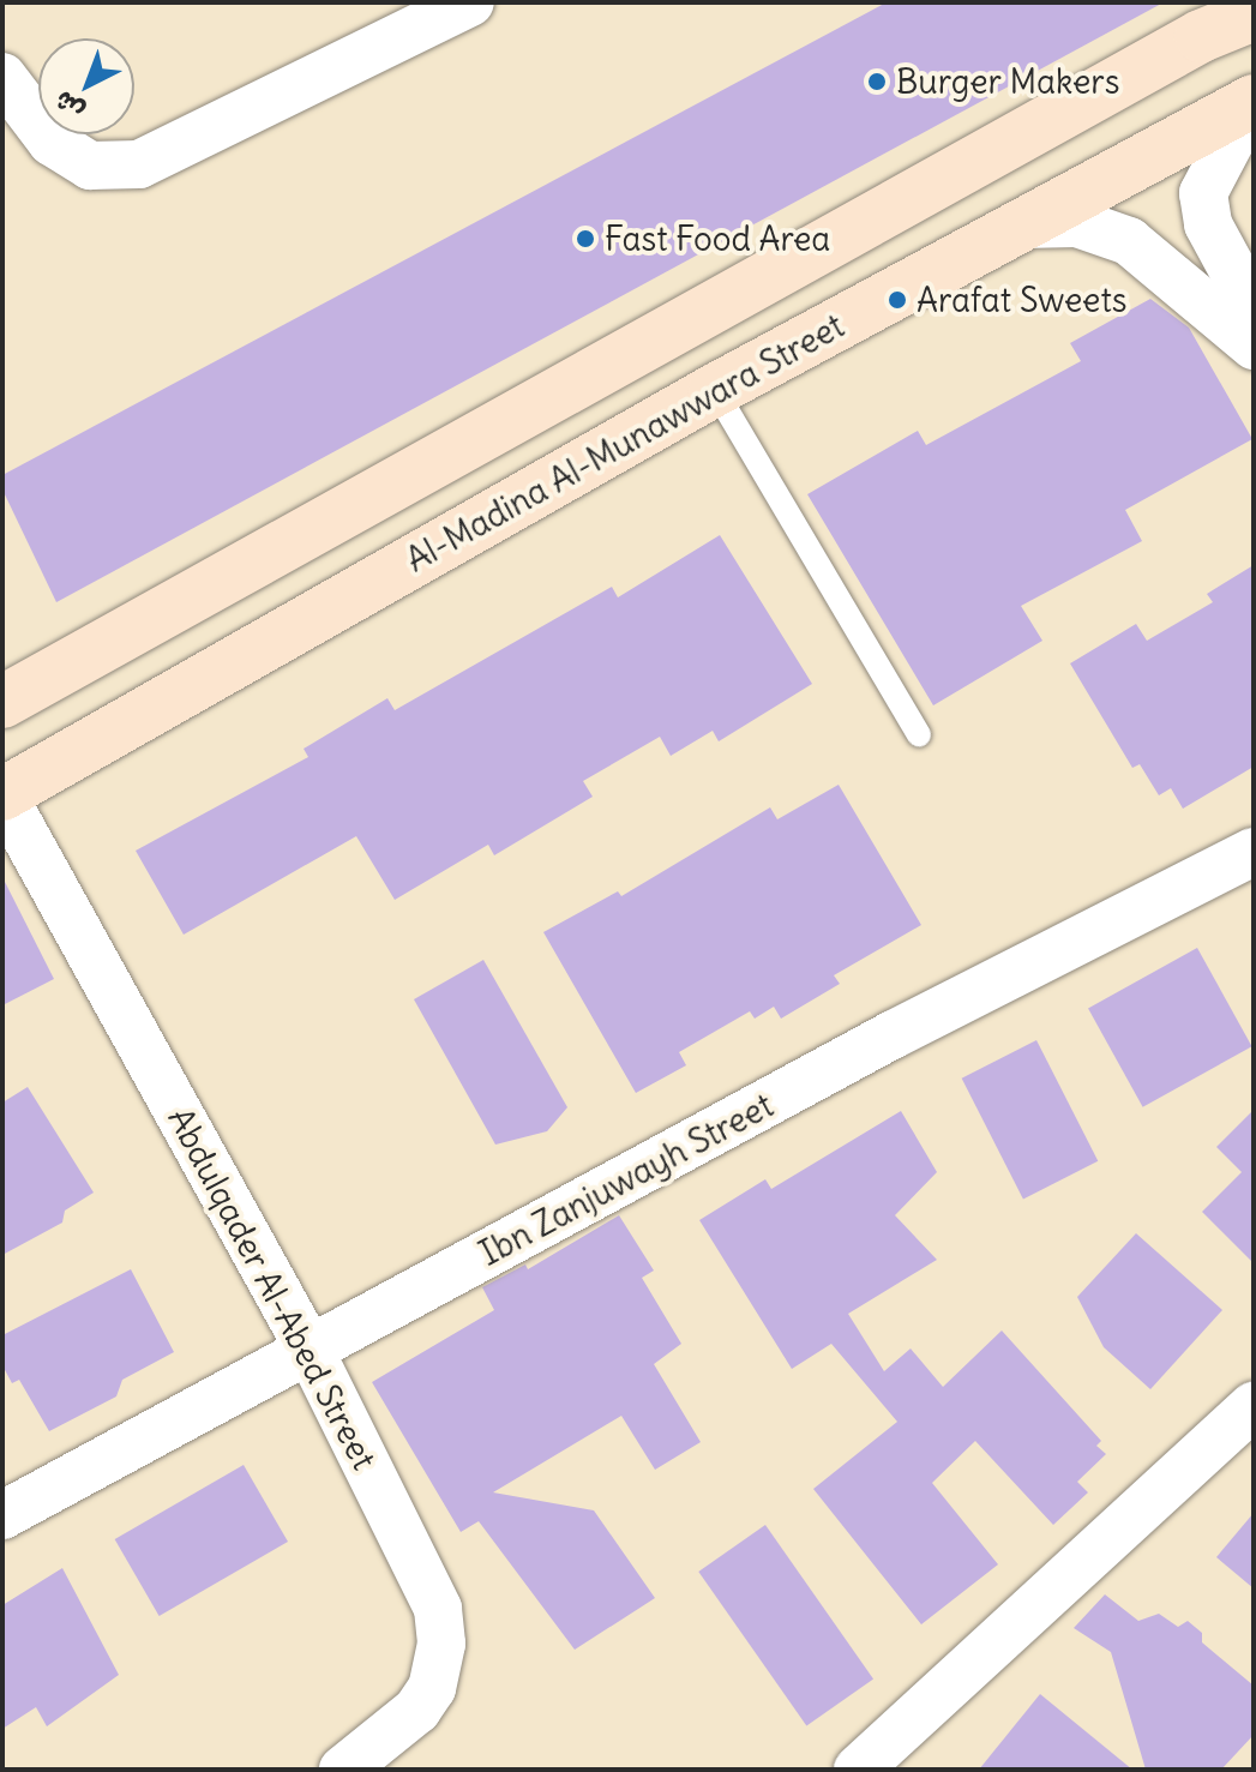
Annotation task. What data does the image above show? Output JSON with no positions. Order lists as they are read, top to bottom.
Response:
{
  "streets": {
    "main road": ["Al-Madina Al-Munawwara Street"],
    "street": ["Ibn Zanjuwayh Street", "Abdulqader Al-Abed Street"]
  },
  "crossings": [
    ["Al-Madina Al-Munawwara Street", "Abdulqader Al-Abed Street"],
    ["Ibn Zanjuwayh Street", "Abdulqader Al-Abed Street"]
  ],
  "places": ["Burger Makers", "Fast Food Area", "Arafat Sweets"],
  "north": "bottom left"
}
